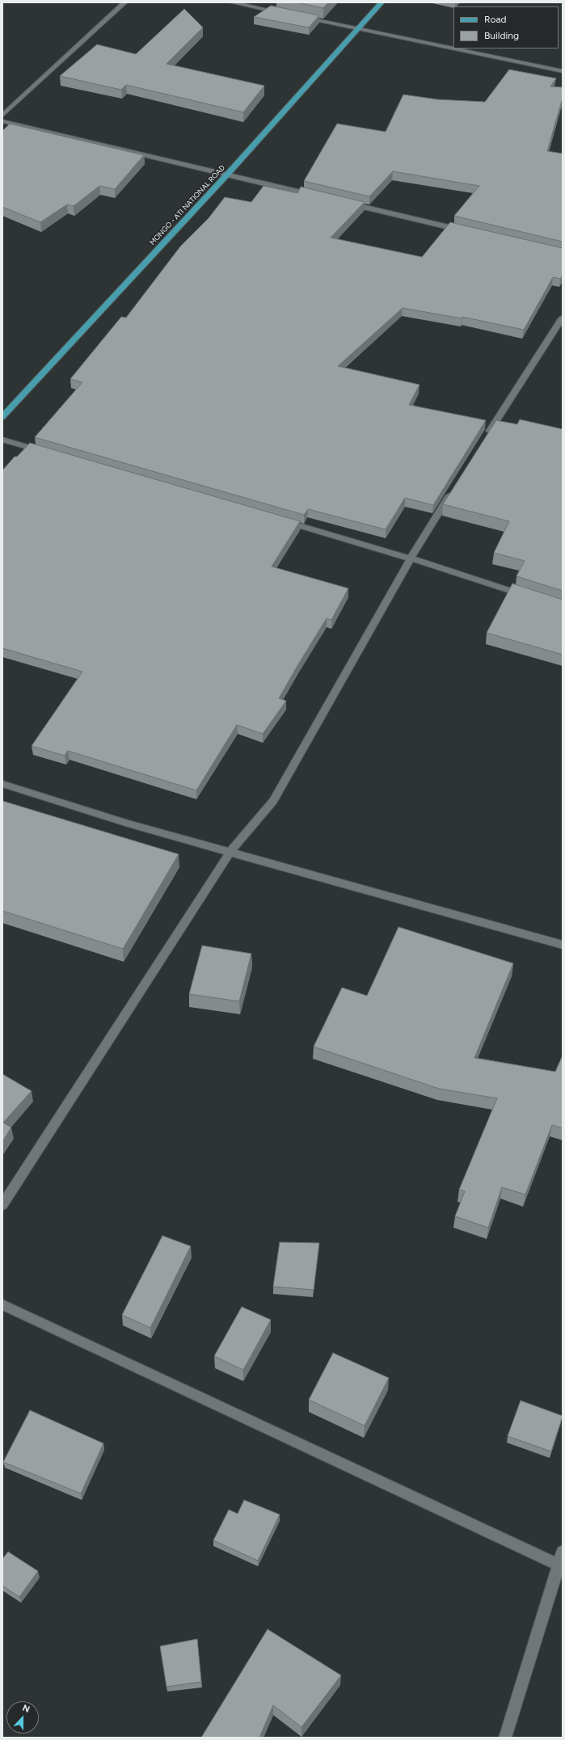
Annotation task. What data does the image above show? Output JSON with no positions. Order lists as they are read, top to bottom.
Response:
{
  "streets": {
    "main road": ["MONGO - ATI NATIONAL ROAD"]
  },
  "legend": ["Road", "Building"],
  "north": "top"
}
